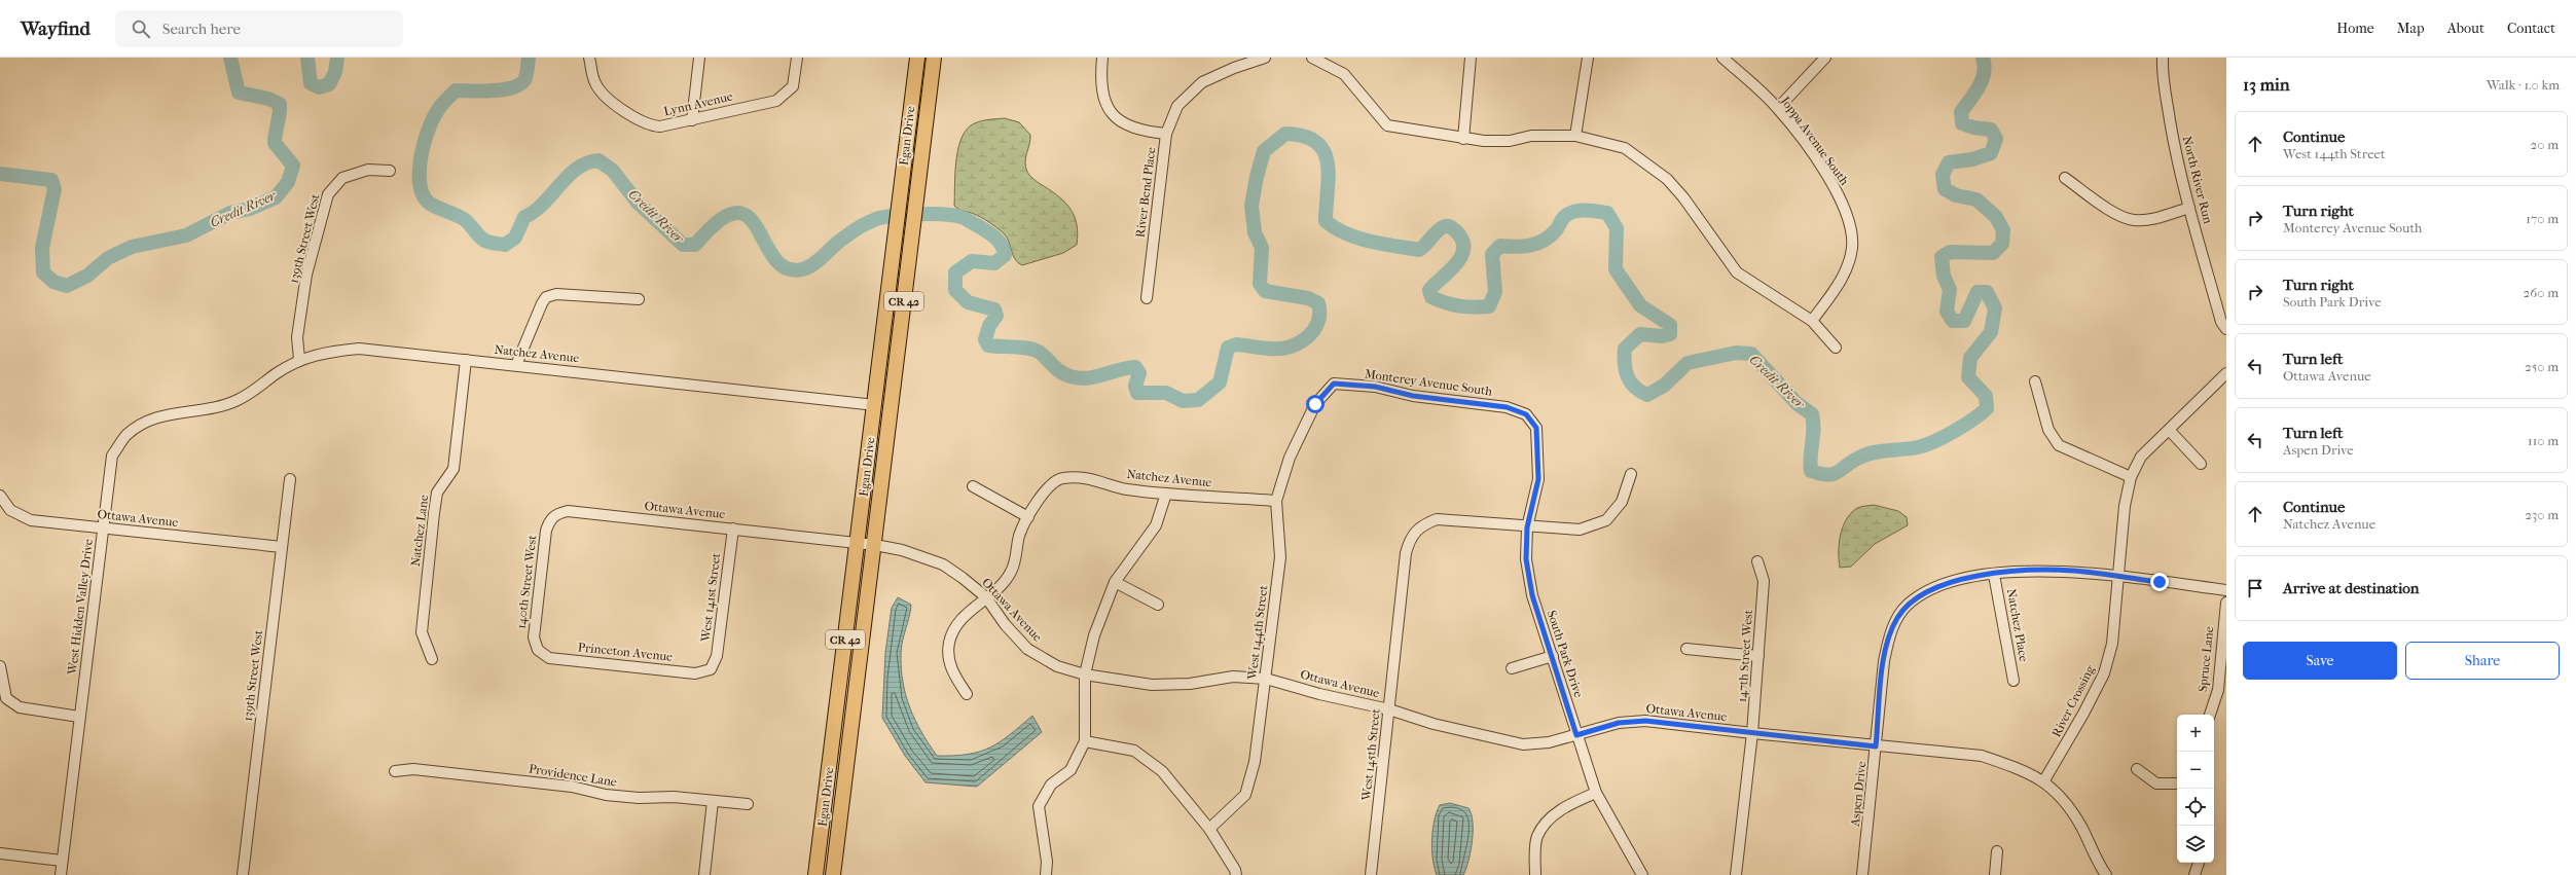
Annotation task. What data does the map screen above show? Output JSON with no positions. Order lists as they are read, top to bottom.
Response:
{
  "streets": {
    "highway": ["Egan Drive", "CR 42"],
    "street": [
      "Lynn Avenue",
      "Joppa Avenue South",
      "North River Run",
      "River Bend Place",
      "139th Street West",
      "Natchez Avenue",
      "Monterey Avenue South",
      "Ottawa Avenue",
      "Natchez Lane",
      "140th Street West",
      "West 141st Street",
      "West Hidden Valley Drive",
      "Natchez Place",
      "West 144th Street",
      "Princeton Avenue",
      "South Park Drive",
      "147th Street West",
      "Spruce Lane",
      "River Crossing",
      "West 145th Street",
      "Providence Lane",
      "Aspen Drive"
    ]
  },
  "crossings": [
    ["Egan Drive", "Natchez Avenue"],
    ["Egan Drive", "Ottawa Avenue"],
    ["139th Street West", "Natchez Avenue"],
    ["139th Street West", "Ottawa Avenue"],
    ["Natchez Avenue", "Natchez Lane"],
    ["Natchez Avenue", "West Hidden Valley Drive"],
    ["Natchez Avenue", "West 144th Street"],
    ["Monterey Avenue South", "West 144th Street"],
    ["Monterey Avenue South", "South Park Drive"],
    ["Ottawa Avenue", "140th Street West"],
    ["Ottawa Avenue", "West 141st Street"],
    ["Ottawa Avenue", "West Hidden Valley Drive"],
    ["Ottawa Avenue", "West 144th Street"],
    ["Ottawa Avenue", "South Park Drive"],
    ["Ottawa Avenue", "147th Street West"],
    ["Ottawa Avenue", "River Crossing"],
    ["Ottawa Avenue", "West 145th Street"],
    ["Ottawa Avenue", "Aspen Drive"],
    ["140th Street West", "Princeton Avenue"],
    ["West 141st Street", "Princeton Avenue"],
    ["Natchez Place", "Aspen Drive"],
    ["South Park Drive", "West 145th Street"]
  ],
  "water": ["Credit River"],
  "page": {
    "header": "Wayfind",
    "search": "Search here",
    "nav": [
      "Home",
      "Map",
      "About",
      "Contact"
    ],
    "heading": ["13 min", "Walk · 1.0 km"],
    "list": [
      ["Continue", "West 144th Street", "20 m"],
      ["Turn right", "Monterey Avenue South", "170 m"],
      ["Turn right", "South Park Drive", "260 m"],
      ["Turn left", "Ottawa Avenue", "250 m"],
      ["Turn left", "Aspen Drive", "110 m"],
      ["Continue", "Natchez Avenue", "230 m"],
      "Arrive at destination"
    ],
    "buttons": ["Save", "Share"],
    "map_buttons": ["+", "−"]
  }
}
